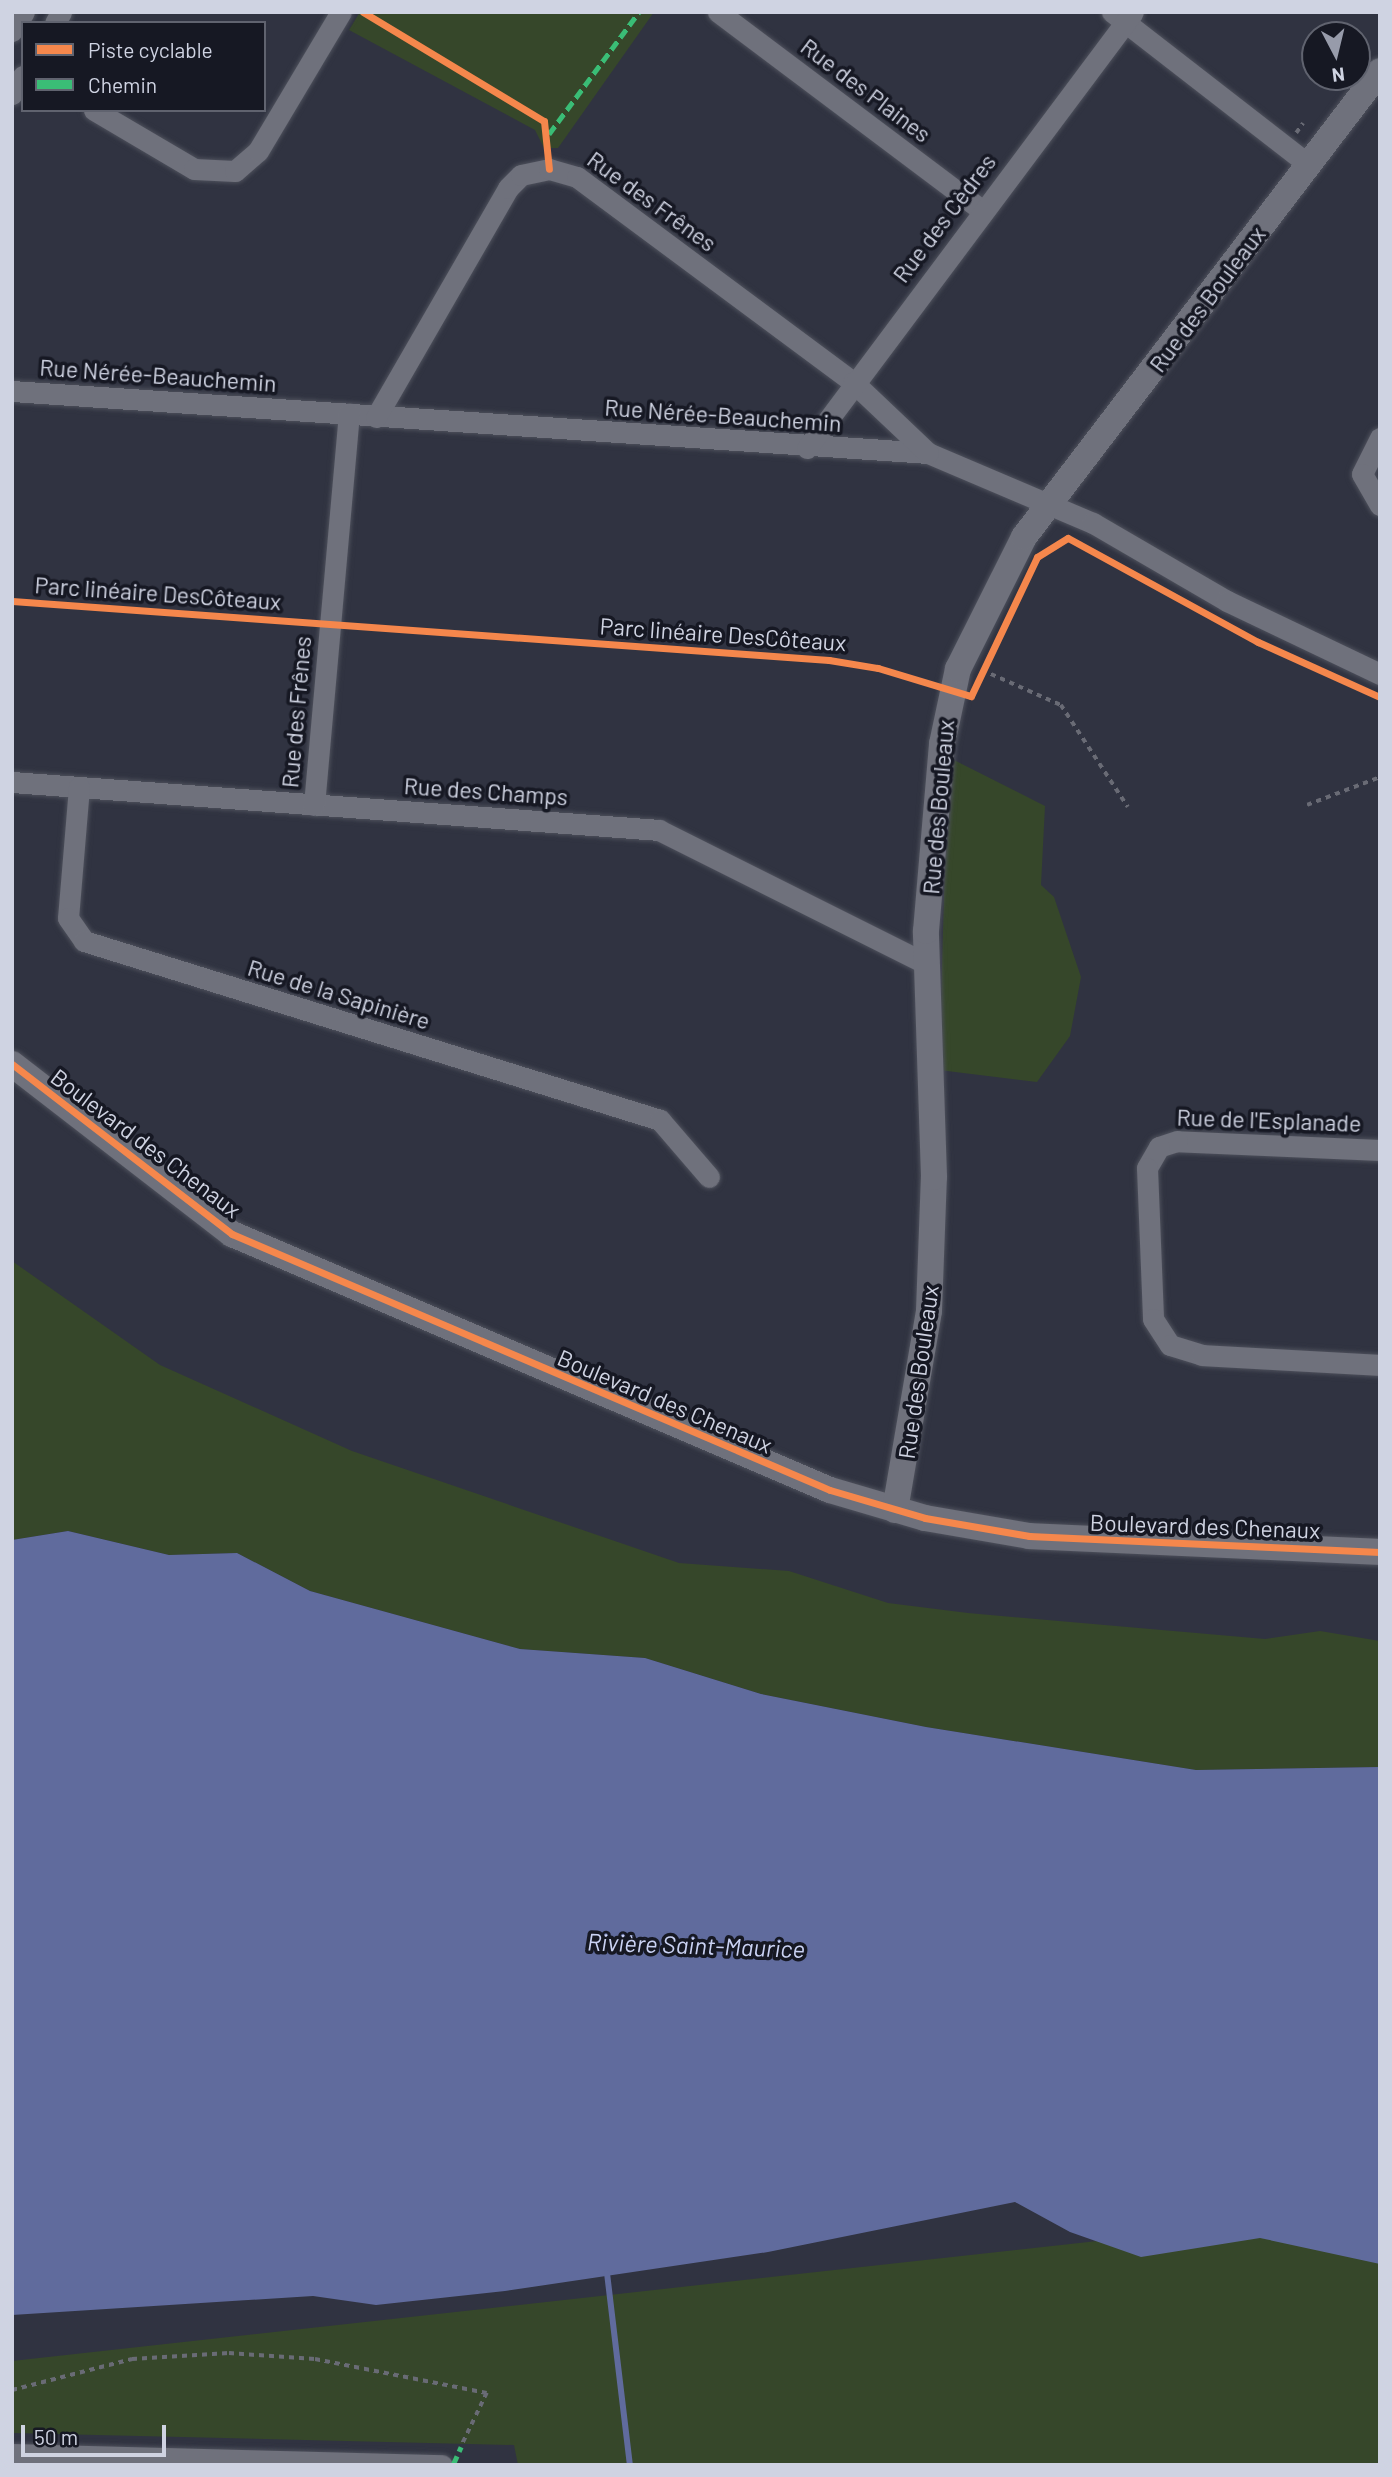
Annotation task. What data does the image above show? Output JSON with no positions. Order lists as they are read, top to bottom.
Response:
{
  "streets": {
    "street": [
      "Rue des Plaines",
      "Rue des Frênes",
      "Rue des Cèdres",
      "Rue des Bouleaux",
      "Rue Nérée-Beauchemin",
      "Rue des Champs",
      "Rue de la Sapinière",
      "Rue de l'Esplanade",
      "Boulevard des Chenaux"
    ],
    "cycle path": ["Parc linéaire DesCôteaux"]
  },
  "crossings": [
    ["Rue des Plaines", "Rue des Cèdres"],
    ["Rue des Frênes", "Rue des Cèdres"],
    ["Rue des Frênes", "Rue Nérée-Beauchemin"],
    ["Rue des Frênes", "Rue des Champs"],
    ["Rue des Cèdres", "Rue Nérée-Beauchemin"],
    ["Rue des Bouleaux", "Rue Nérée-Beauchemin"],
    ["Rue des Bouleaux", "Rue des Champs"],
    ["Rue des Bouleaux", "Boulevard des Chenaux"],
    ["Rue des Champs", "Rue de la Sapinière"]
  ],
  "water": ["Rivière Saint-Maurice"],
  "legend": ["Piste cyclable", "Chemin"],
  "scale_bar": "50 m",
  "north": "bottom"
}
